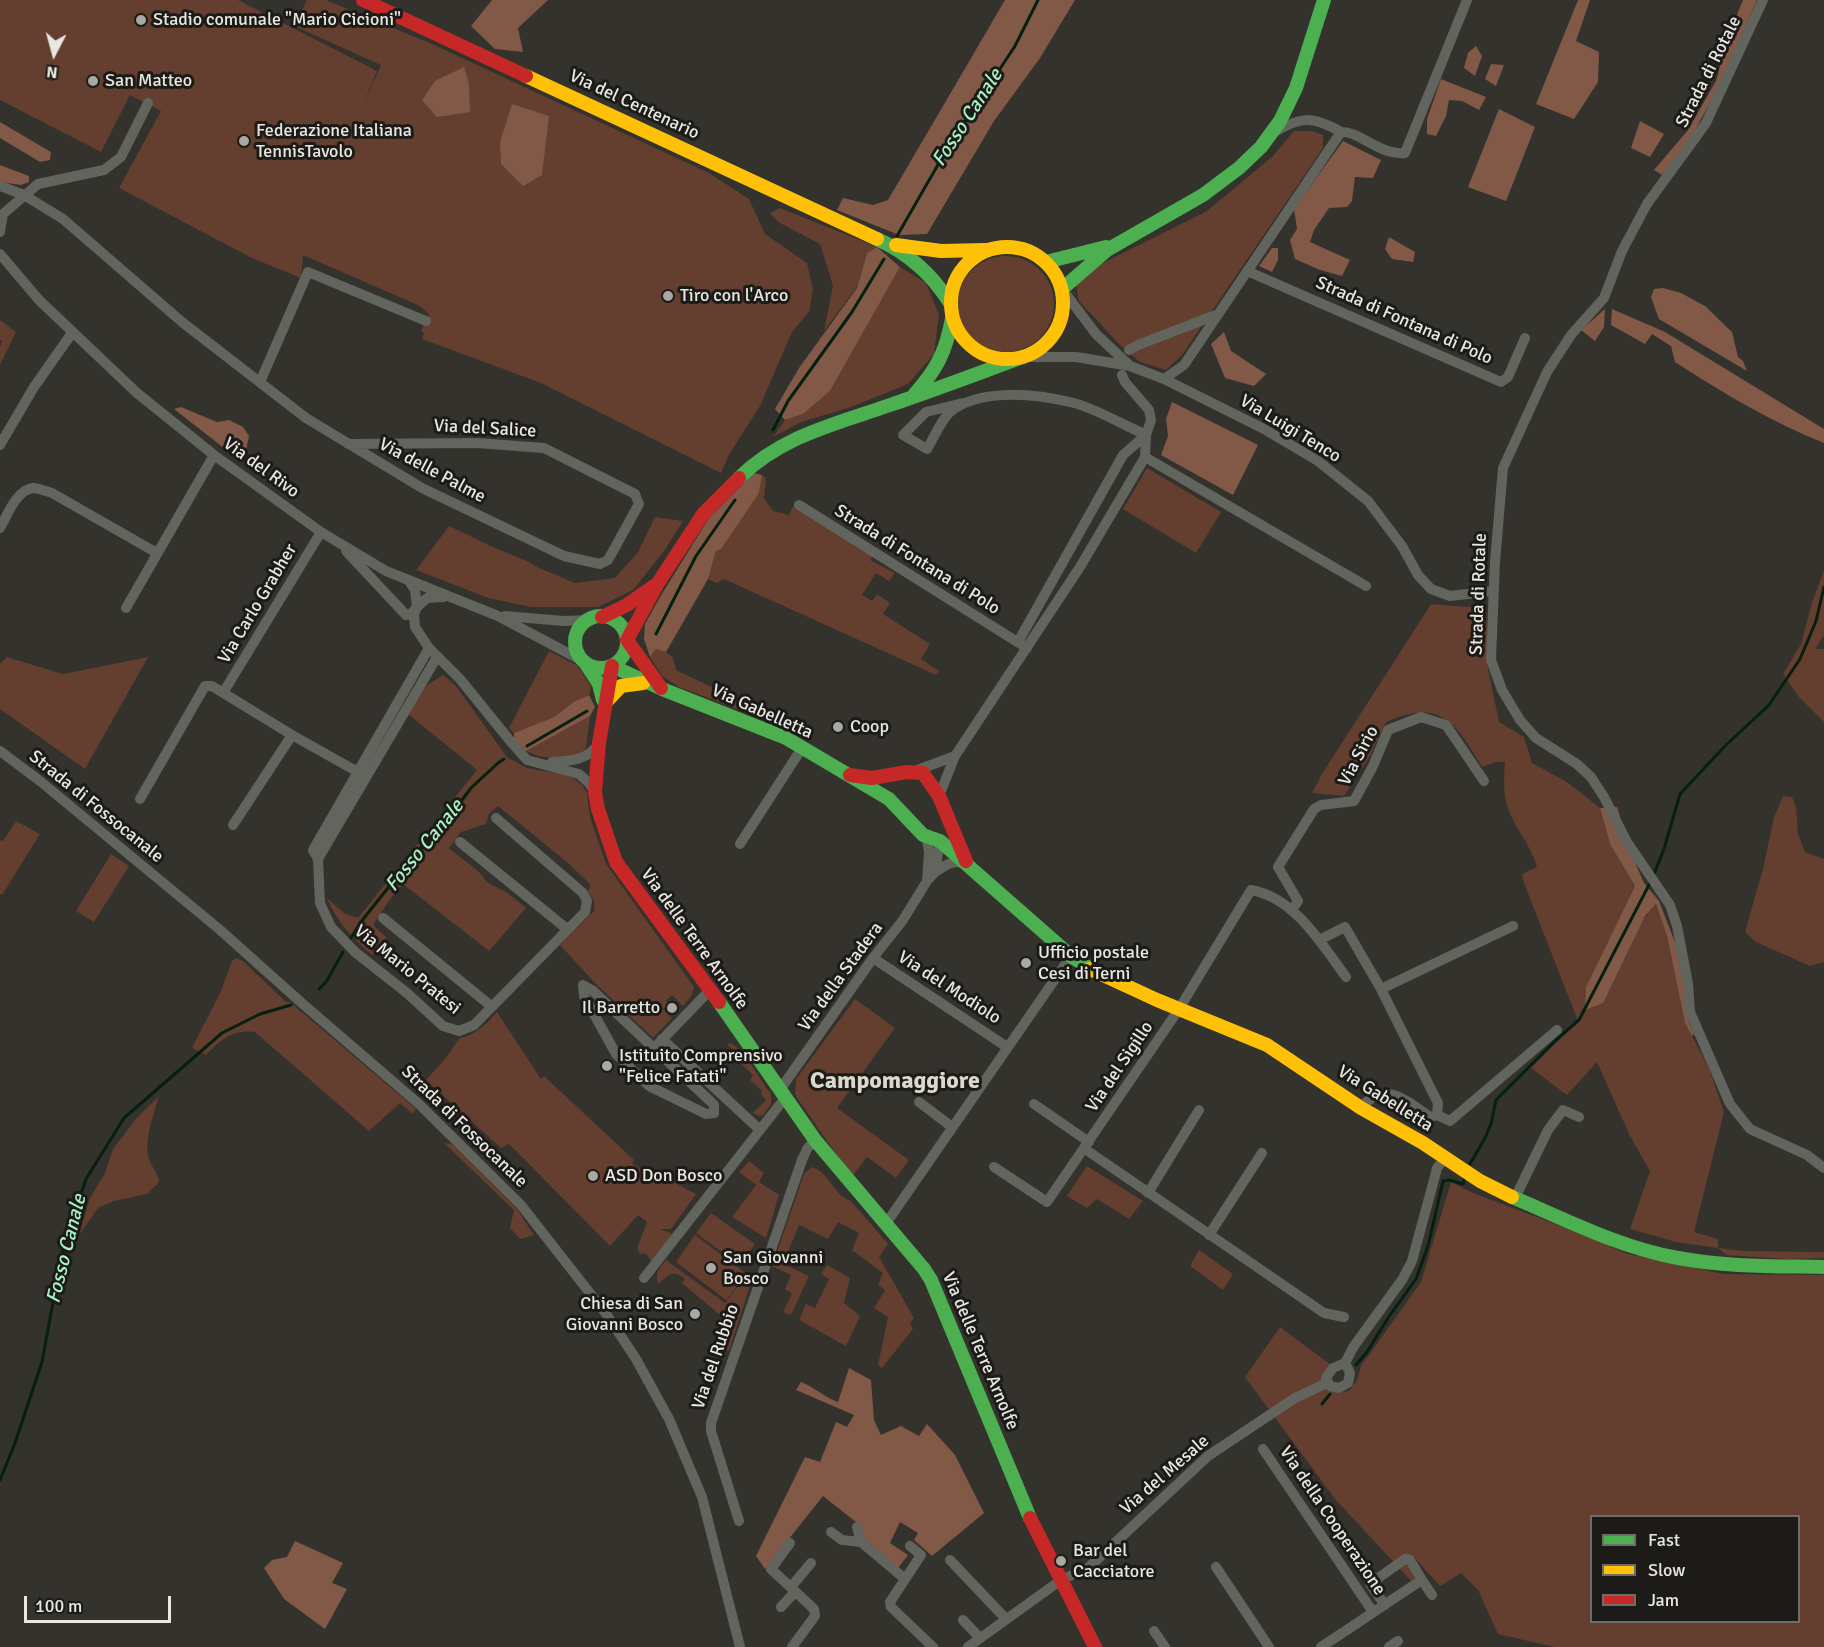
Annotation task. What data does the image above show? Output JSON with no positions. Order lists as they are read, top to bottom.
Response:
{
  "streets": {
    "street": [
      "Strada di Rotale",
      "Via del Centenario",
      "Strada di Fontana di Polo",
      "Via del Salice",
      "Via Luigi Tenco",
      "Via del Rivo",
      "Via delle Palme",
      "Via Carlo Grabher",
      "Via Gabelletta",
      "Via Sirio",
      "Strada di Fossocanale",
      "Via delle Terre Arnolfe",
      "Via Mario Pratesi",
      "Via della Stadera",
      "Via del Modiolo",
      "Via del Sigillo",
      "Via del Rubbio",
      "Via del Mesale",
      "Via della Cooperazione"
    ]
  },
  "crossings": [
    ["Strada di Rotale", "Via Luigi Tenco"],
    ["Via del Centenario", "Via Luigi Tenco"],
    ["Via del Salice", "Via delle Palme"],
    ["Via del Rivo", "Via Carlo Grabher"],
    ["Via Gabelletta", "Via delle Terre Arnolfe"],
    ["Via Gabelletta", "Via del Modiolo"],
    ["Via Gabelletta", "Via del Sigillo"],
    ["Via Gabelletta", "Via del Mesale"],
    ["Via delle Terre Arnolfe", "Via della Stadera"],
    ["Via delle Terre Arnolfe", "Via del Modiolo"],
    ["Via delle Terre Arnolfe", "Via del Rubbio"],
    ["Via delle Terre Arnolfe", "Via del Mesale"],
    ["Via della Stadera", "Via del Modiolo"]
  ],
  "districts": ["Campomaggiore"],
  "water": ["Fosso Canale"],
  "places": [
    "Stadio comunale \"Mario Cicioni\"",
    "San Matteo",
    "Federazione Italiana TennisTavolo",
    "Tiro con l'Arco",
    "Coop",
    "Ufficio postale Cesi di Terni",
    "Il Barretto",
    "Istituito Comprensivo \"Felice Fatati\"",
    "ASD Don Bosco",
    "San Giovanni Bosco",
    "Chiesa di San Giovanni Bosco",
    "Bar del Cacciatore"
  ],
  "legend": ["Fast", "Slow", "Jam"],
  "scale_bar": "100 m",
  "north": "bottom"
}
